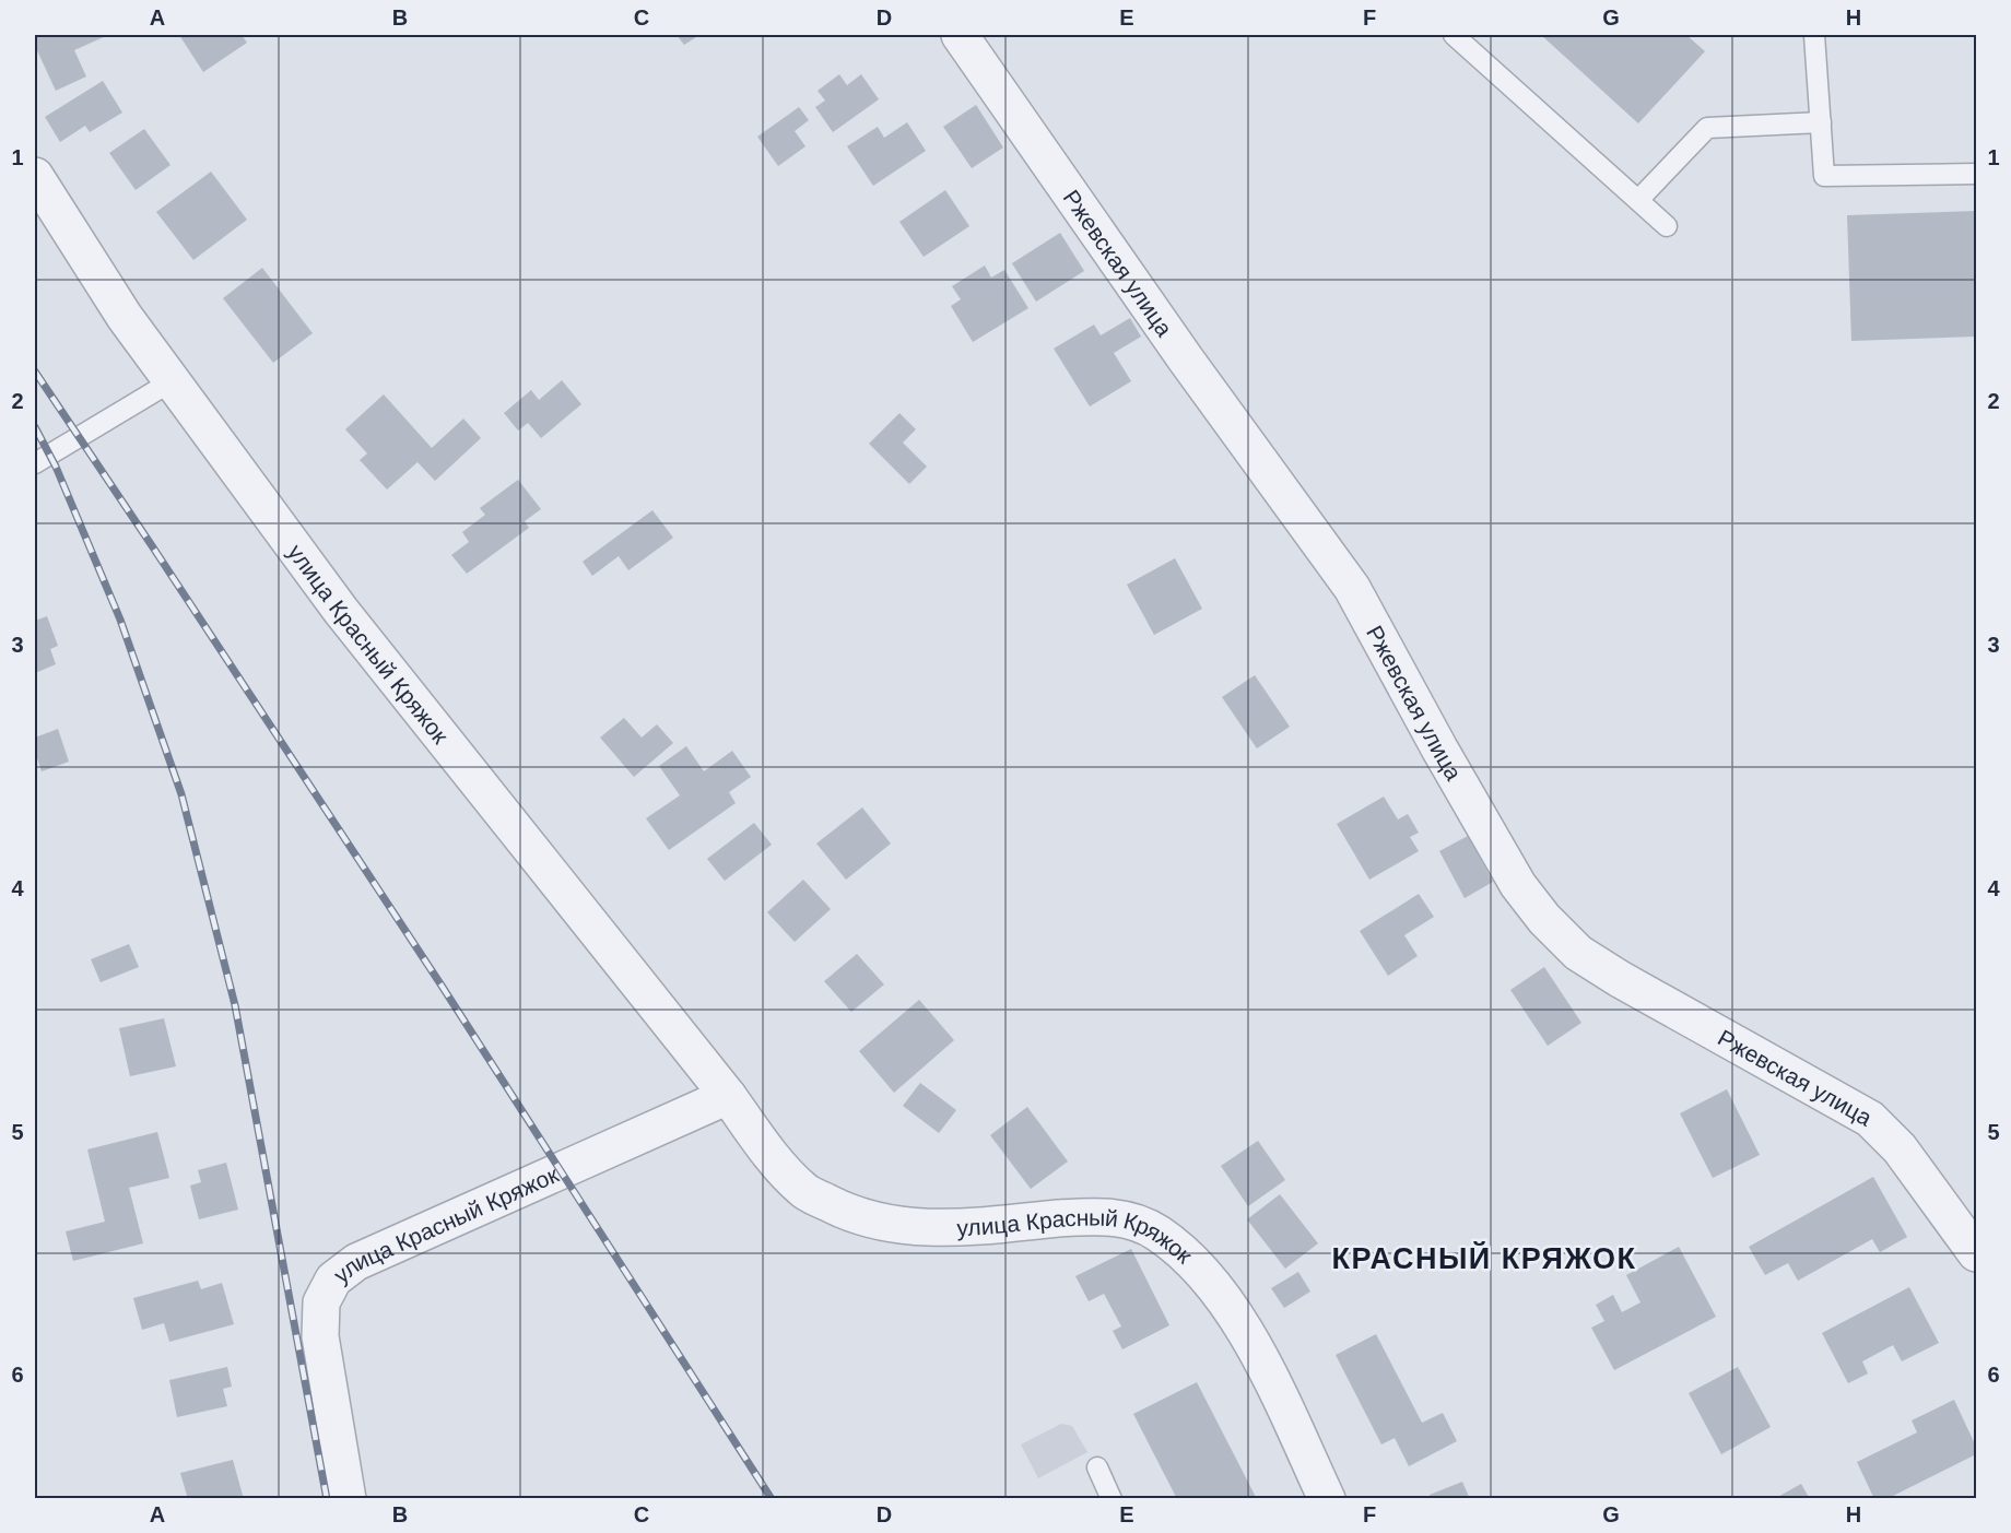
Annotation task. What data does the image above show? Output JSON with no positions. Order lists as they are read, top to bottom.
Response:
{
  "streets": {
    "street": ["Ржевская улица", "улица Красный Кряжок"]
  },
  "districts": ["КРАСНЫЙ КРЯЖОК"],
  "grid": {
    "columns": [
      "A",
      "B",
      "C",
      "D",
      "E",
      "F",
      "G",
      "H"
    ],
    "rows": [
      "1",
      "2",
      "3",
      "4",
      "5",
      "6"
    ]
  }
}
